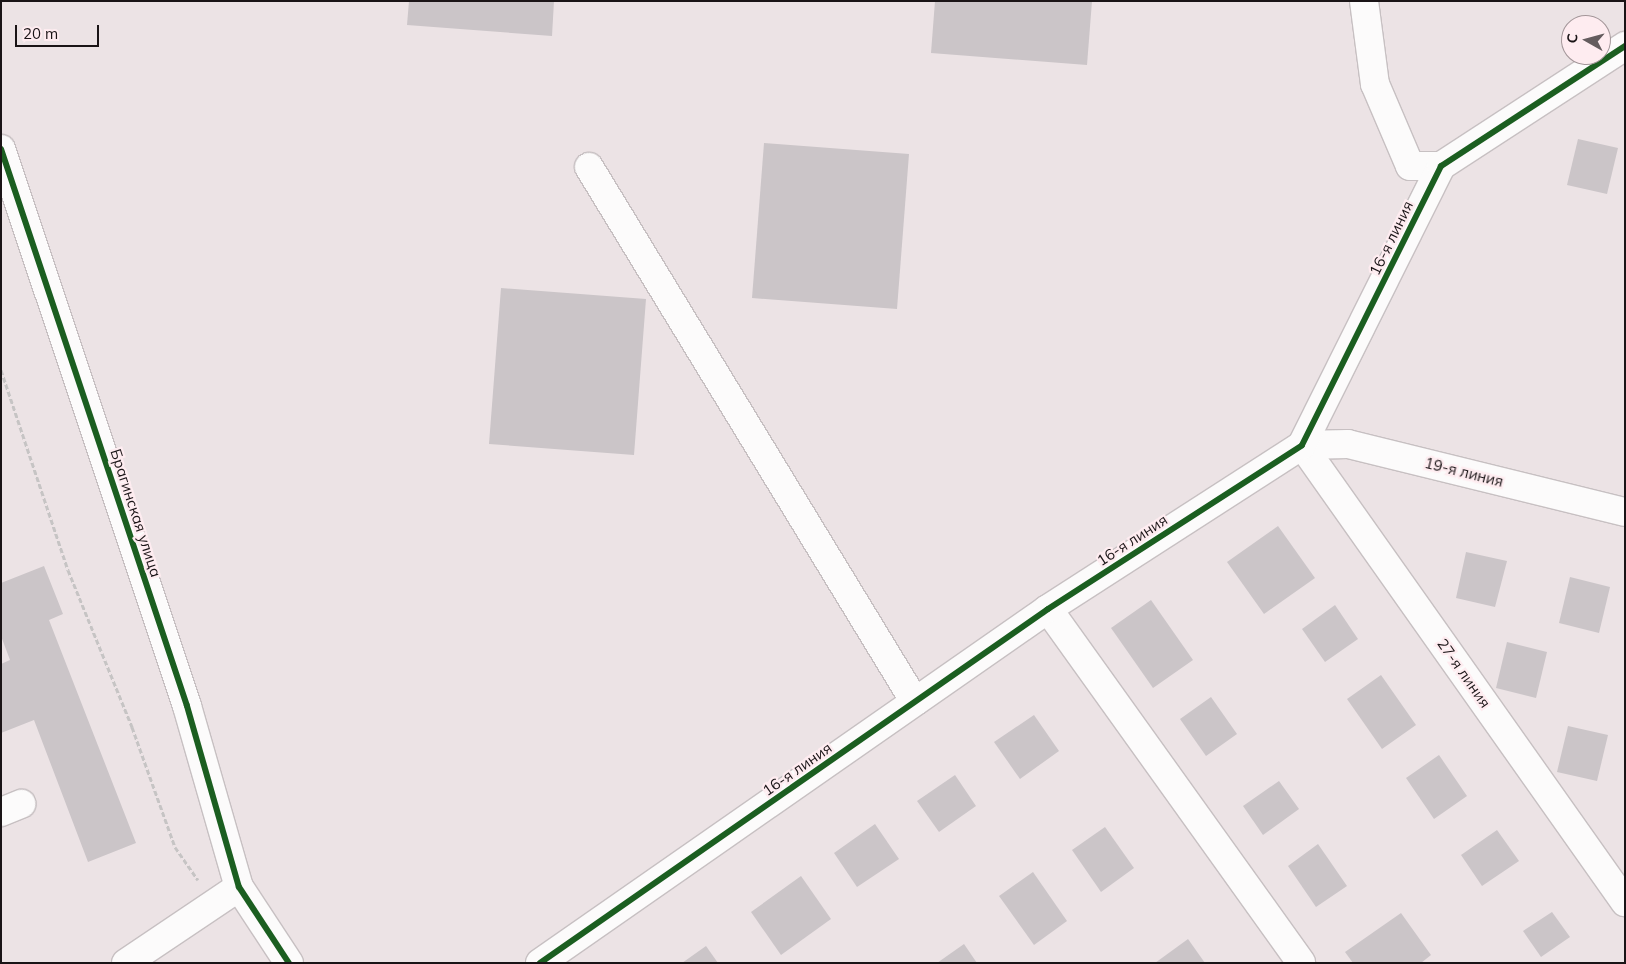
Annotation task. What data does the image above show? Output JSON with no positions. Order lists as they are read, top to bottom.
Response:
{
  "streets": {
    "street": [
      "16-я линия",
      "19-я линия",
      "Брагинская улица",
      "27-я линия"
    ]
  },
  "crossings": [
    ["16-я линия", "19-я линия"],
    ["16-я линия", "27-я линия"],
    ["19-я линия", "27-я линия"]
  ],
  "scale_bar": "20 m",
  "north": "left"
}
